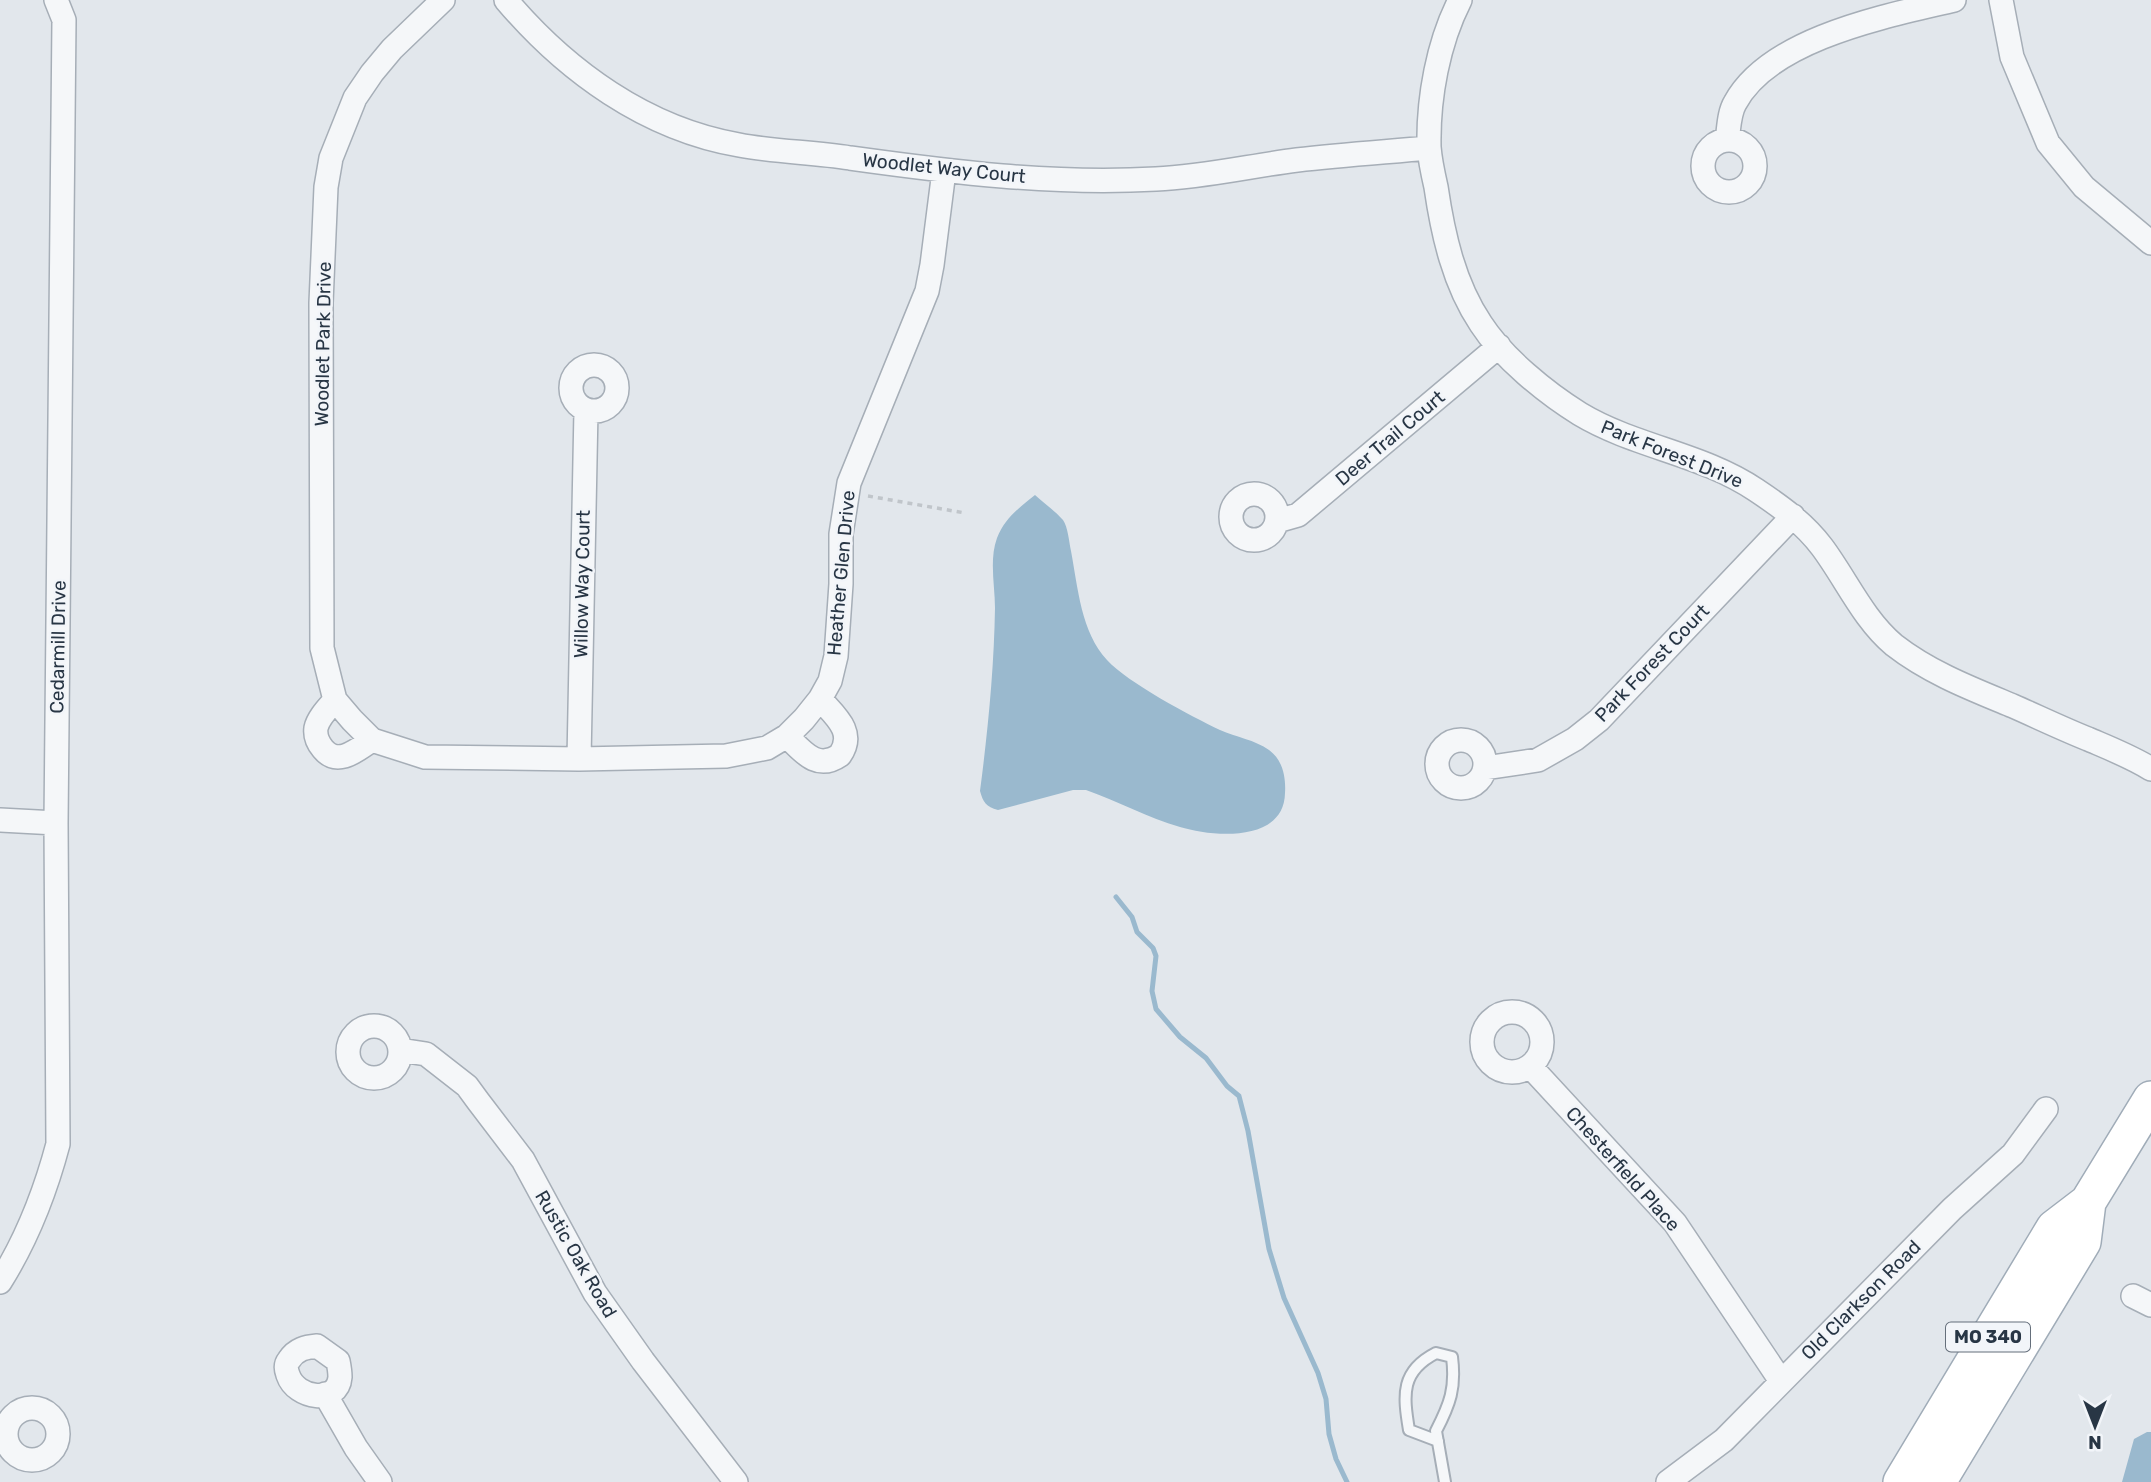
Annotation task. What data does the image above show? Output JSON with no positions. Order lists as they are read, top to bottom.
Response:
{
  "streets": {
    "main road": ["MO 340"],
    "street": [
      "Woodlet Way Court",
      "Woodlet Park Drive",
      "Deer Trail Court",
      "Park Forest Drive",
      "Heather Glen Drive",
      "Willow Way Court",
      "Cedarmill Drive",
      "Park Forest Court",
      "Chesterfield Place",
      "Rustic Oak Road",
      "Old Clarkson Road"
    ]
  },
  "crossings": [
    ["Woodlet Way Court", "Park Forest Drive"],
    ["Woodlet Way Court", "Heather Glen Drive"],
    ["Woodlet Park Drive", "Heather Glen Drive"],
    ["Deer Trail Court", "Park Forest Drive"],
    ["Park Forest Drive", "Park Forest Court"],
    ["Heather Glen Drive", "Willow Way Court"],
    ["Chesterfield Place", "Old Clarkson Road"]
  ],
  "north": "bottom"
}
